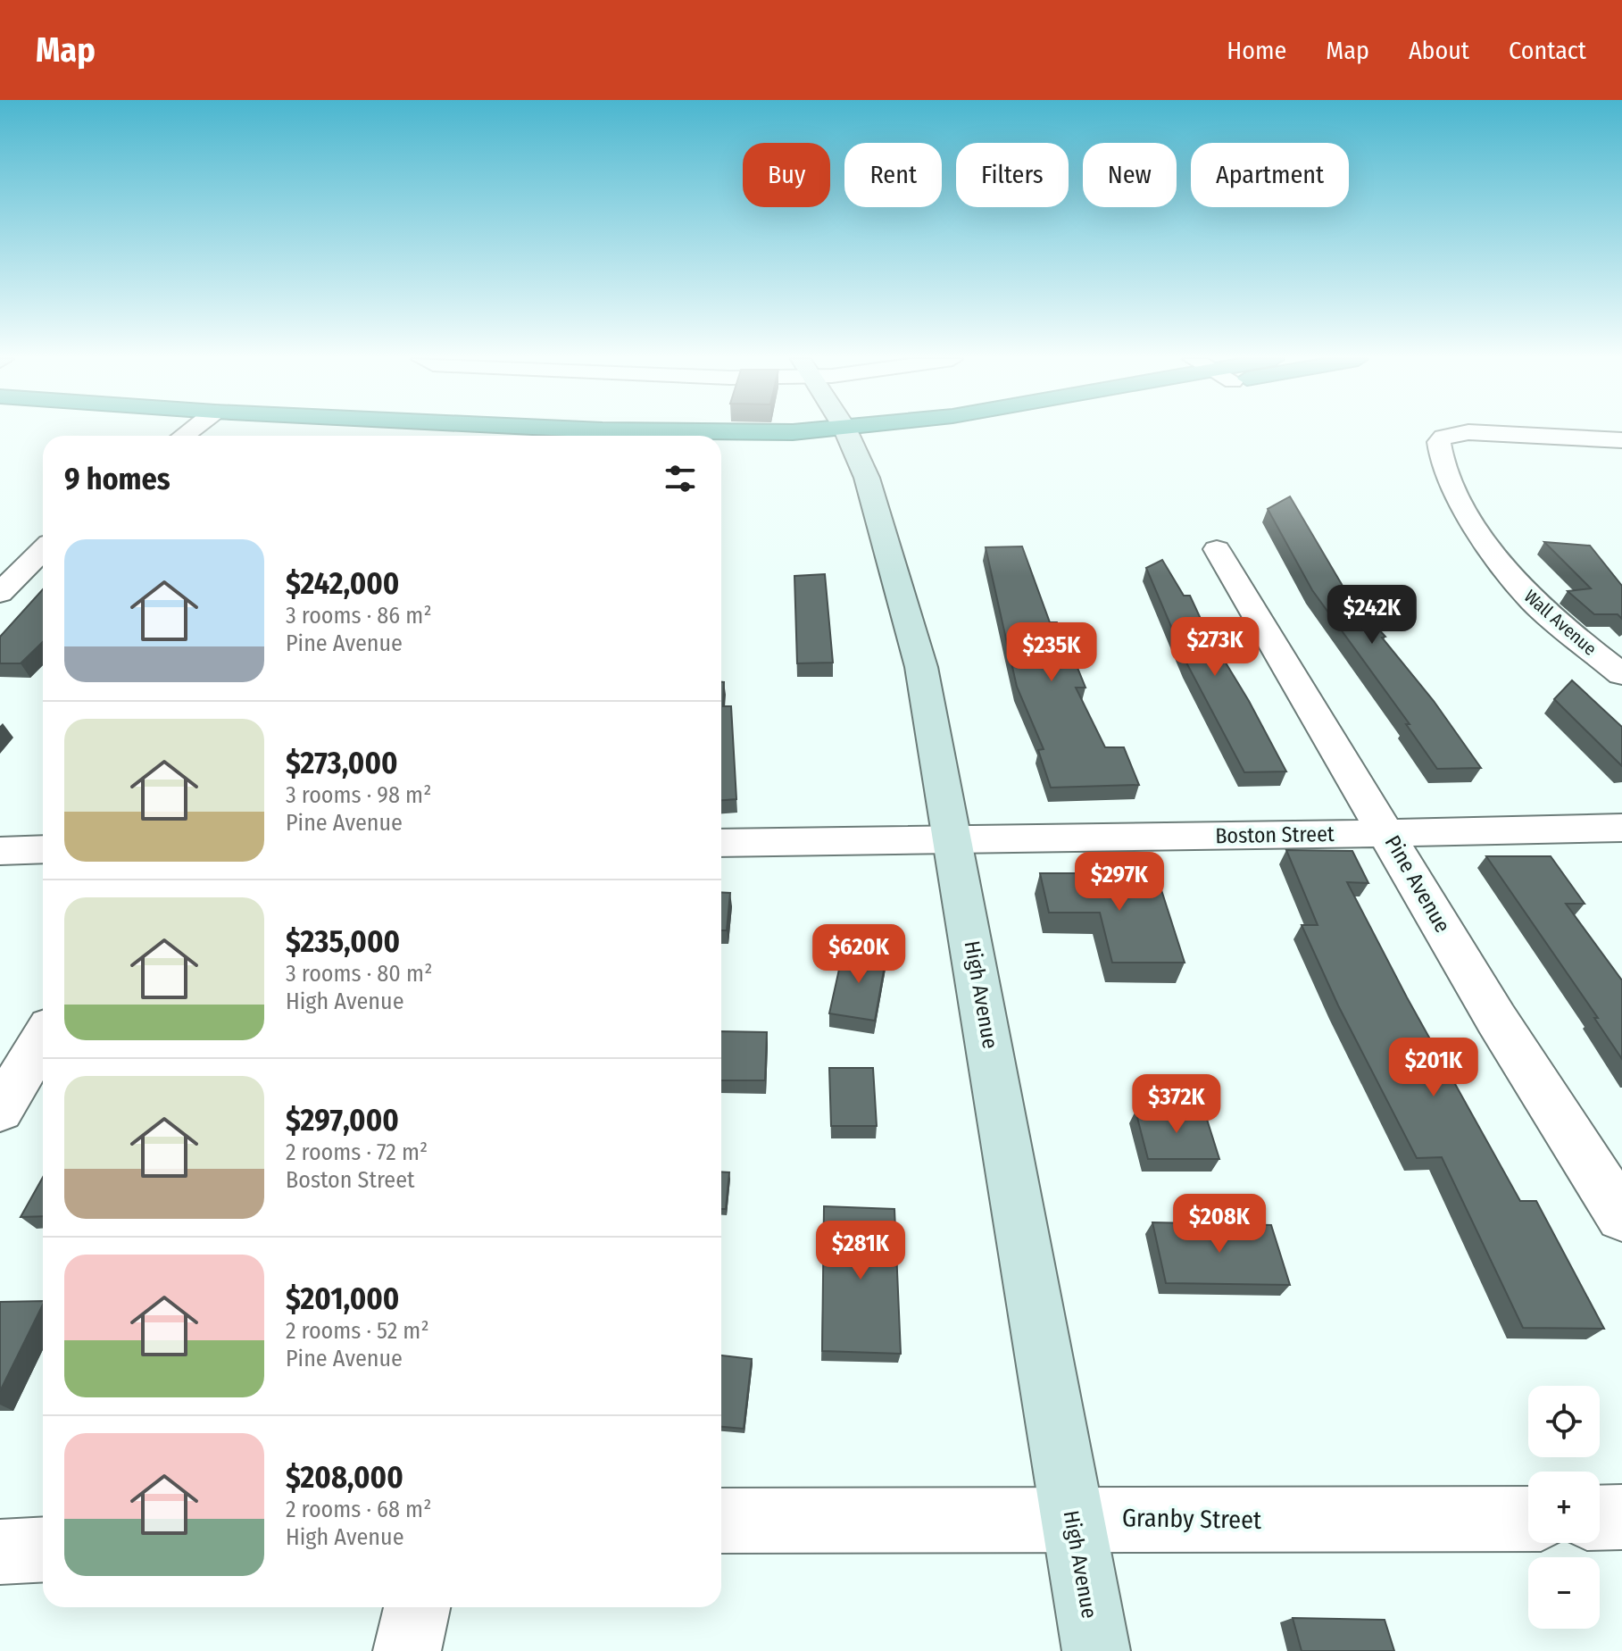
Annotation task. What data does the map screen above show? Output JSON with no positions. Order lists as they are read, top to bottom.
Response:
{
  "streets": {
    "main road": ["High Avenue"],
    "street": [
      "Wall Avenue",
      "Boston Street",
      "Pine Avenue",
      "Granby Street"
    ]
  },
  "crossings": [
    ["Boston Street", "Pine Avenue"],
    ["Boston Street", "High Avenue"],
    ["High Avenue", "Granby Street"]
  ],
  "page": {
    "header": "Map",
    "nav": [
      "Home",
      "Map",
      "About",
      "Contact"
    ],
    "chip": [
      "Buy",
      "Rent",
      "Filters",
      "New",
      "Apartment"
    ],
    "heading": "9 homes",
    "list": [
      {
        "name": "$242,000",
        "note": "3 rooms · 86 m² · Pine Avenue"
      },
      {
        "name": "$273,000",
        "note": "3 rooms · 98 m² · Pine Avenue"
      },
      {
        "name": "$235,000",
        "note": "3 rooms · 80 m² · High Avenue"
      },
      {
        "name": "$297,000",
        "note": "2 rooms · 72 m² · Boston Street"
      },
      {
        "name": "$201,000",
        "note": "2 rooms · 52 m² · Pine Avenue"
      },
      {
        "name": "$208,000",
        "note": "2 rooms · 68 m² · High Avenue"
      }
    ],
    "price": [
      "$242K",
      "$273K",
      "$235K",
      "$297K",
      "$620K",
      "$201K",
      "$372K",
      "$208K",
      "$281K"
    ],
    "map_buttons": ["+", "−"]
  }
}
